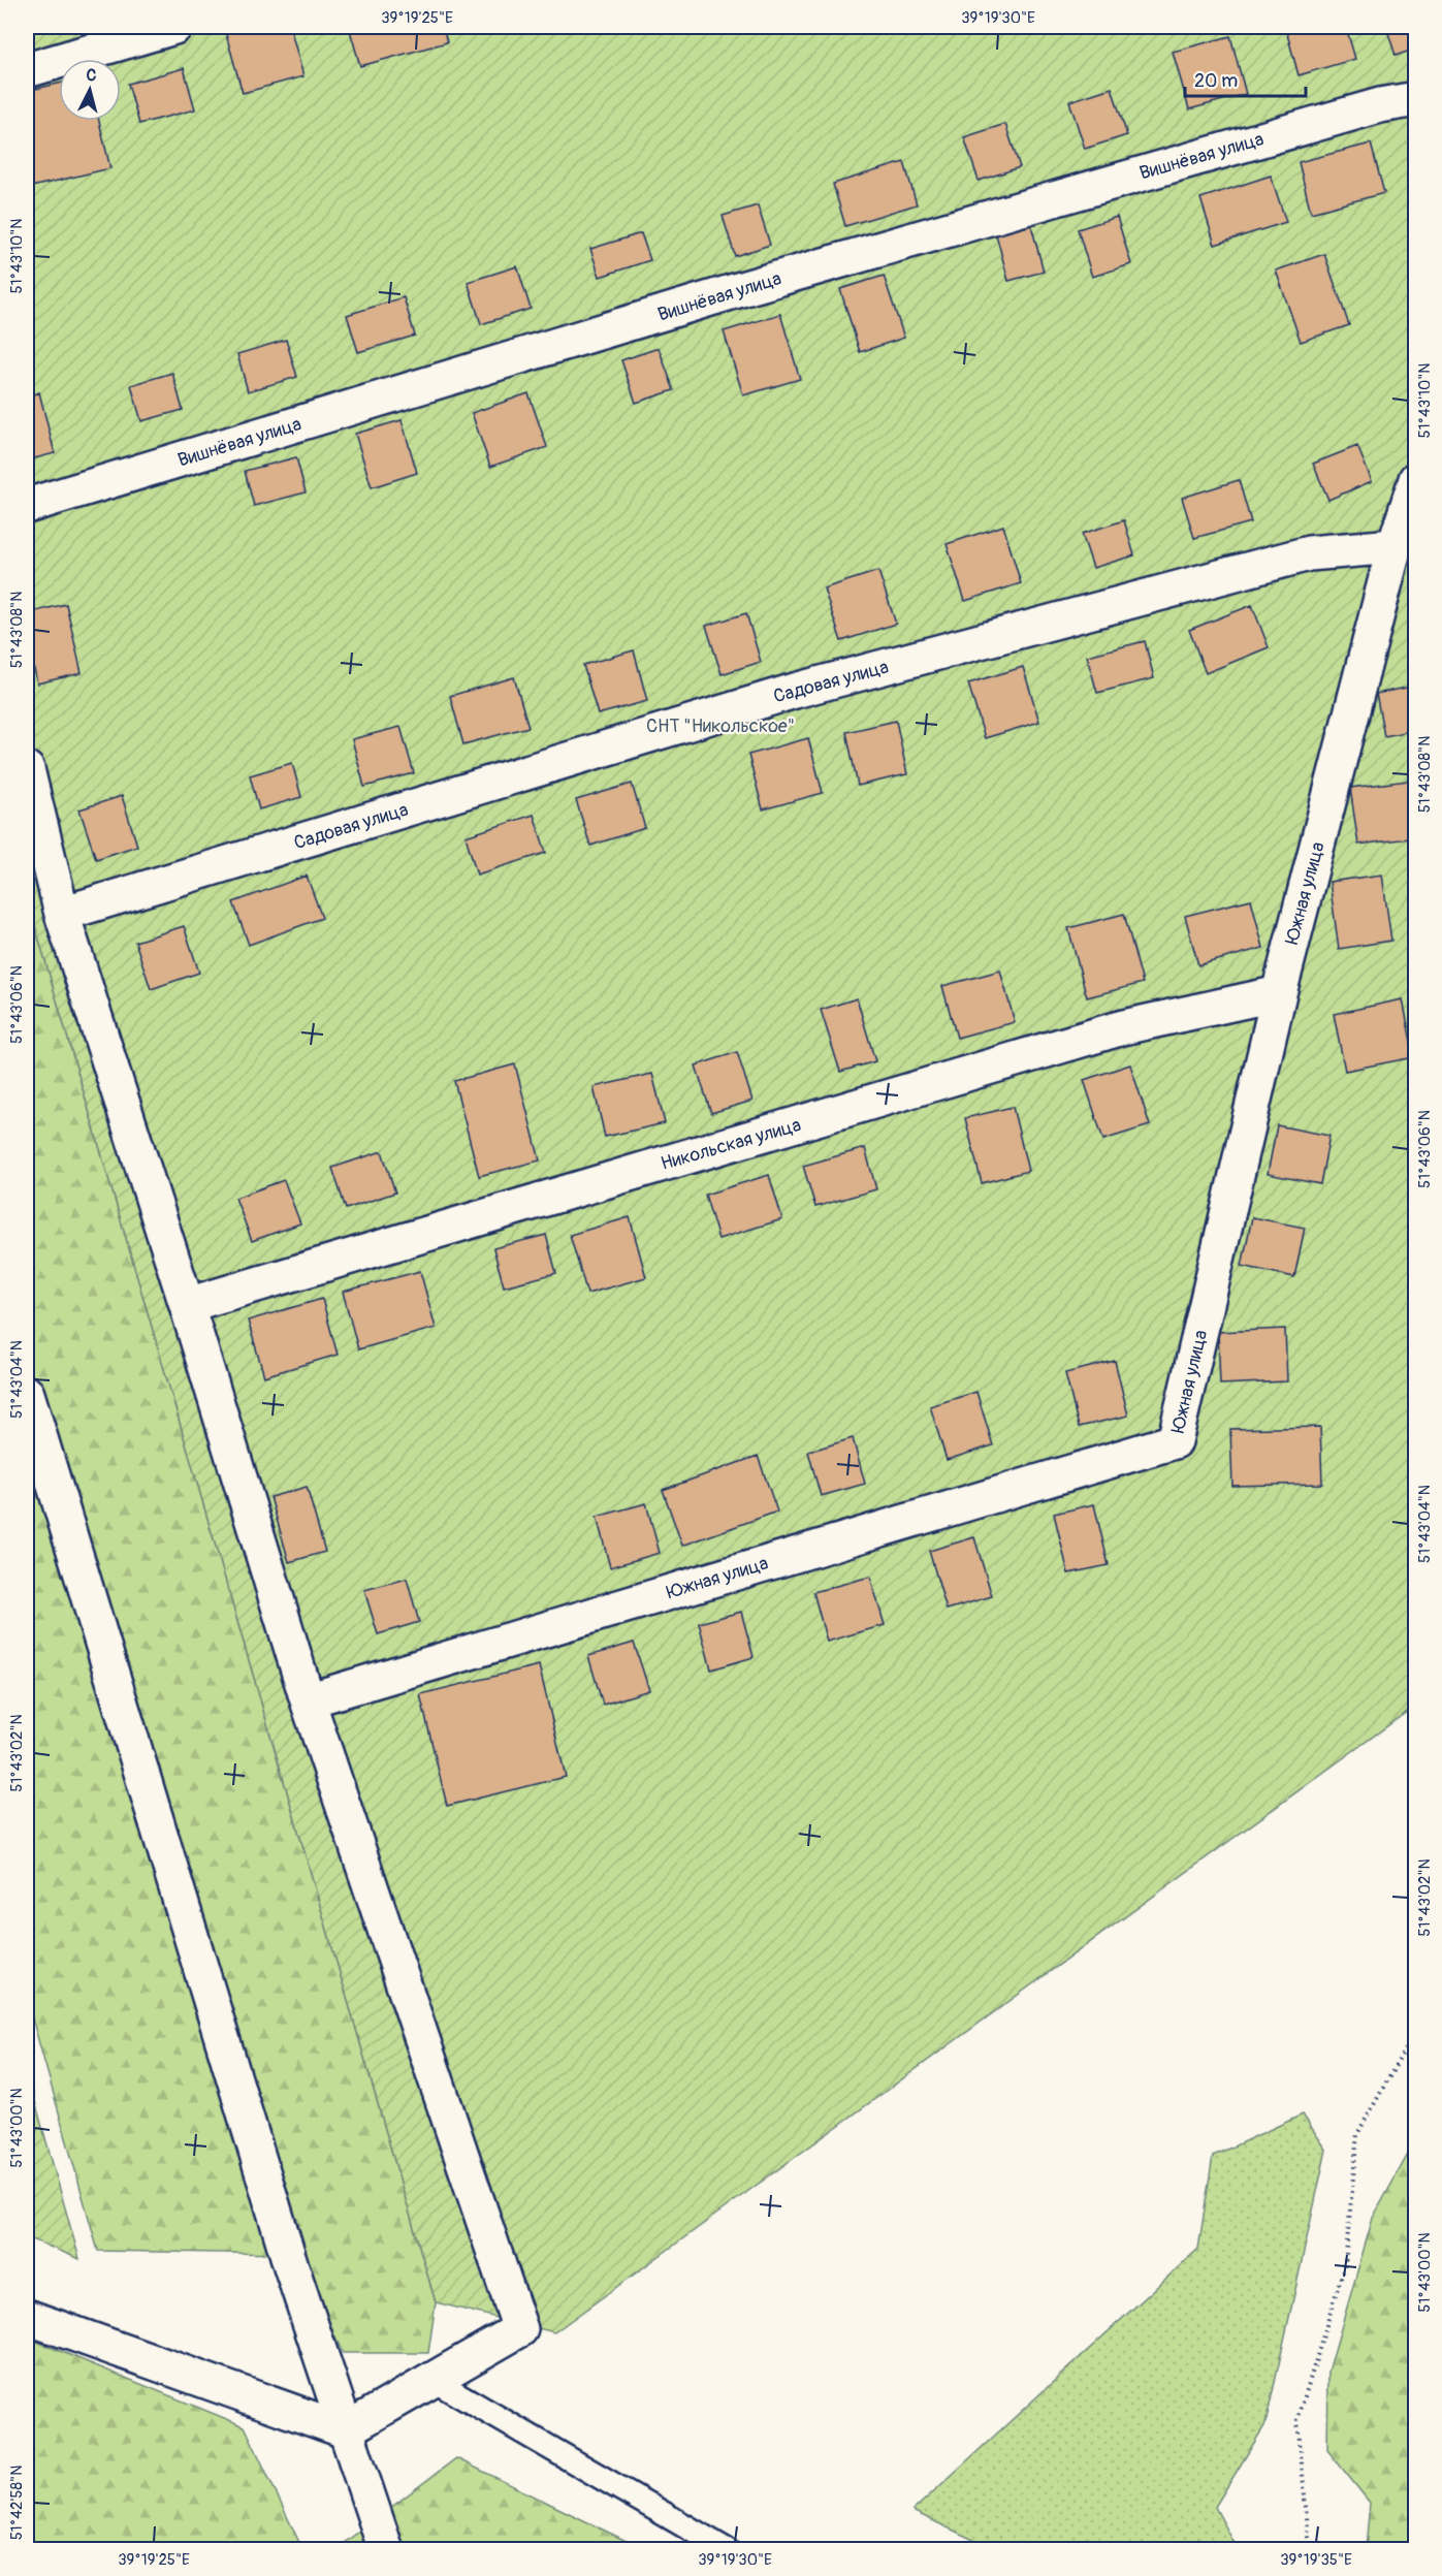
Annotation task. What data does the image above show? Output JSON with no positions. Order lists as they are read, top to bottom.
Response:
{
  "streets": {
    "street": [
      "Вишнёвая улица",
      "Садовая улица",
      "Южная улица",
      "Никольская улица"
    ]
  },
  "crossings": [
    ["Садовая улица", "Южная улица"],
    ["Южная улица", "Никольская улица"]
  ],
  "parks": ["СНТ \"Никольское\""],
  "scale_bar": "20 m",
  "north": "top",
  "coordinates": [
    "39°19'25\"E",
    "39°19'30\"E",
    "51°43'10\"N",
    "51°43'08\"N",
    "51°43'06\"N",
    "51°43'04\"N",
    "51°43'02\"N",
    "51°43'00\"N",
    "51°42'58\"N",
    "39°19'35\"E"
  ]
}
